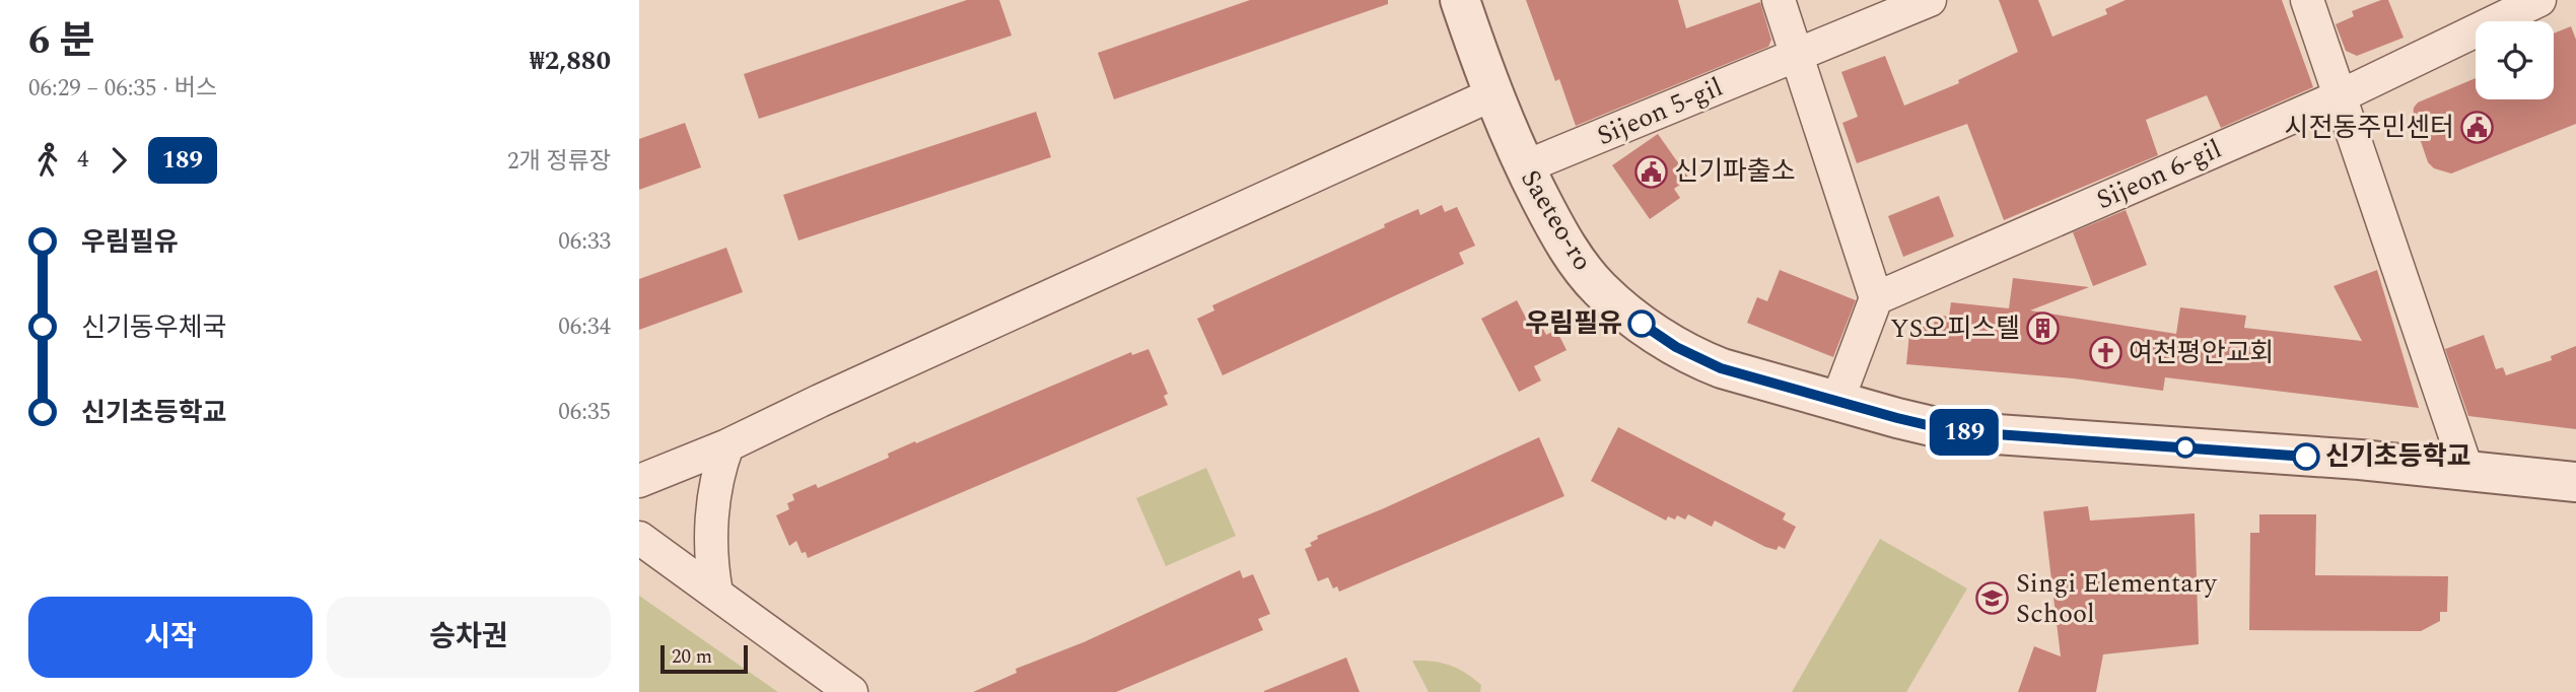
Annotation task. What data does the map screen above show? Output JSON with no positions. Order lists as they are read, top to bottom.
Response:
{
  "streets": {
    "street": ["Sijeon 5-gil", "Sijeon 6-gil", "Saeteo-ro"]
  },
  "crossings": [
    ["Sijeon 5-gil", "Saeteo-ro"]
  ],
  "places": {
    "public building": ["시전동주민센터", "신기파출소"],
    "other": ["우림필유", "신기초등학교"],
    "building": ["YS오피스텔"],
    "church": ["여천평안교회"],
    "school or university": ["Singi Elementary School"]
  },
  "lines": ["bus line 189"],
  "scale_bar": "20 m",
  "page": {
    "heading": ["6 분", "06:29 – 06:35 · 버스", "₩2,880"],
    "on_map": "189",
    "legs": ["4", "189", "2개 정류장"],
    "list": [
      {
        "name": "우림필유",
        "value": "06:33"
      },
      {
        "name": "신기동우체국",
        "value": "06:34"
      },
      {
        "name": "신기초등학교",
        "value": "06:35"
      }
    ],
    "buttons": ["시작", "승차권"],
    "scale": "20 m"
  }
}
